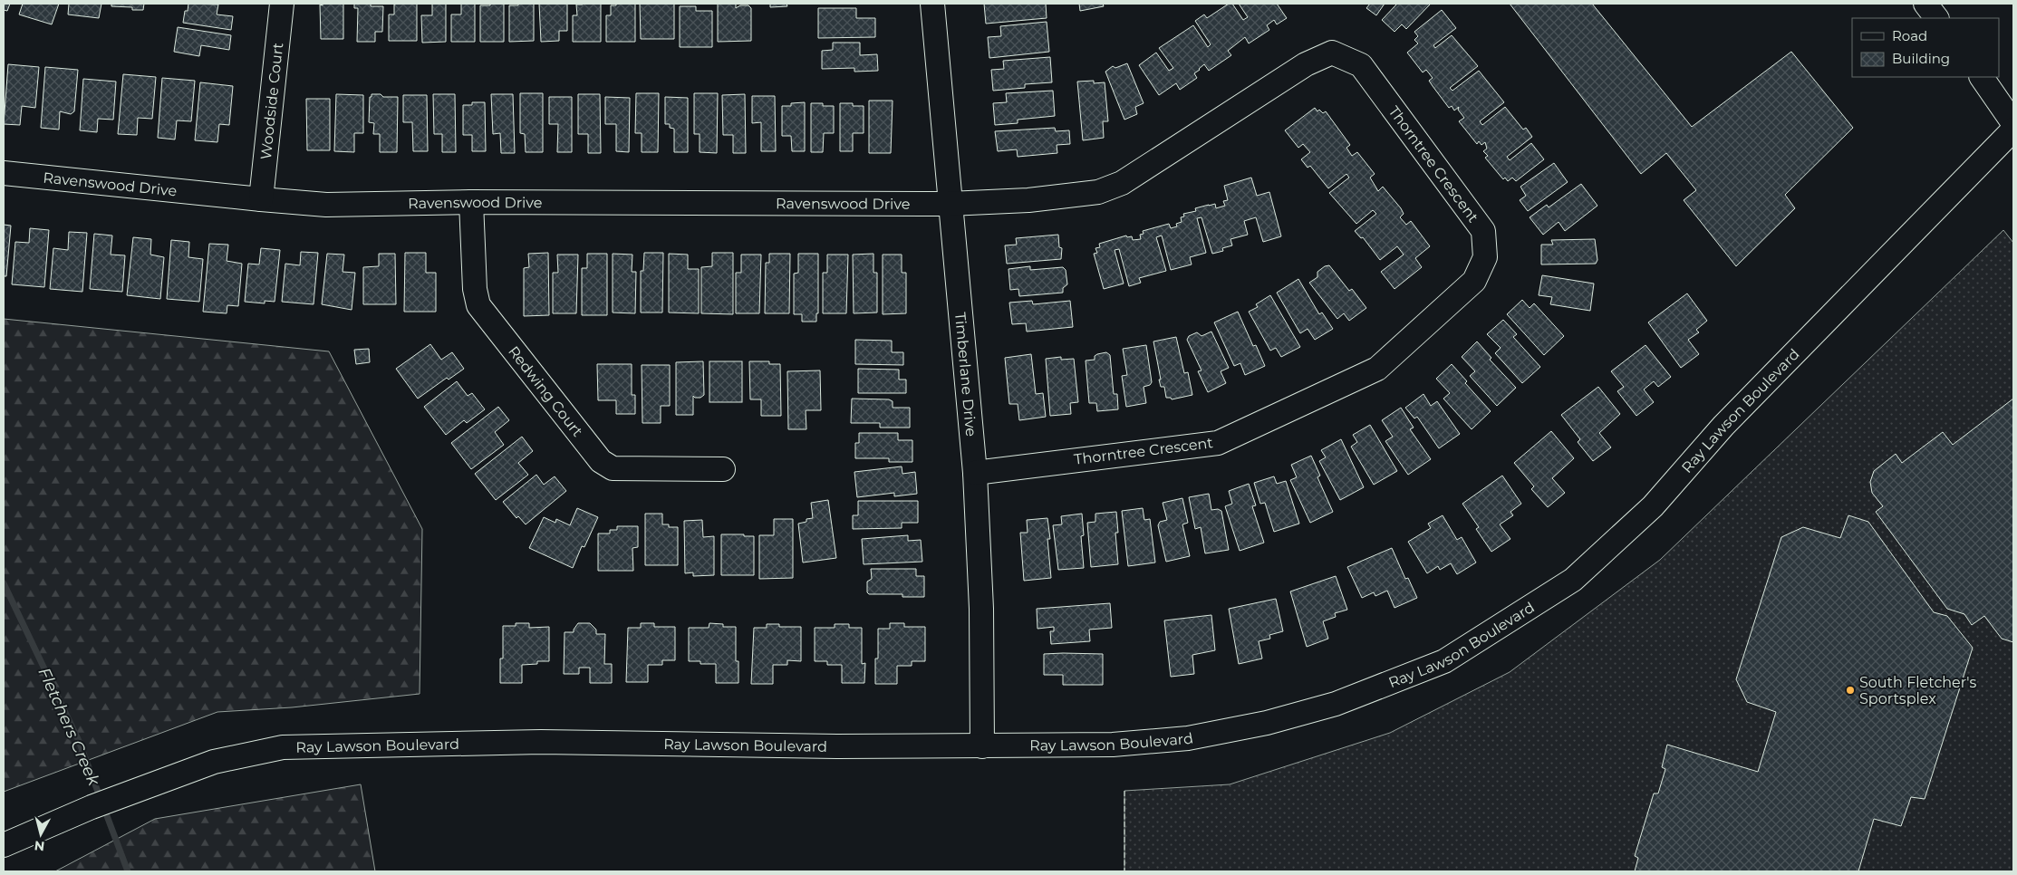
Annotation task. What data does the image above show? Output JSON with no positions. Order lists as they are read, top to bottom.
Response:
{
  "streets": {
    "street": [
      "Woodside Court",
      "Thorntree Crescent",
      "Ravenswood Drive",
      "Timberlane Drive",
      "Redwing Court",
      "Ray Lawson Boulevard"
    ]
  },
  "crossings": [
    ["Woodside Court", "Ravenswood Drive"],
    ["Thorntree Crescent", "Ravenswood Drive"],
    ["Thorntree Crescent", "Timberlane Drive"],
    ["Ravenswood Drive", "Timberlane Drive"],
    ["Ravenswood Drive", "Redwing Court"],
    ["Timberlane Drive", "Ray Lawson Boulevard"]
  ],
  "water": ["Fletchers Creek"],
  "places": ["South Fletcher's Sportsplex"],
  "legend": ["Road", "Building"],
  "north": "bottom"
}
